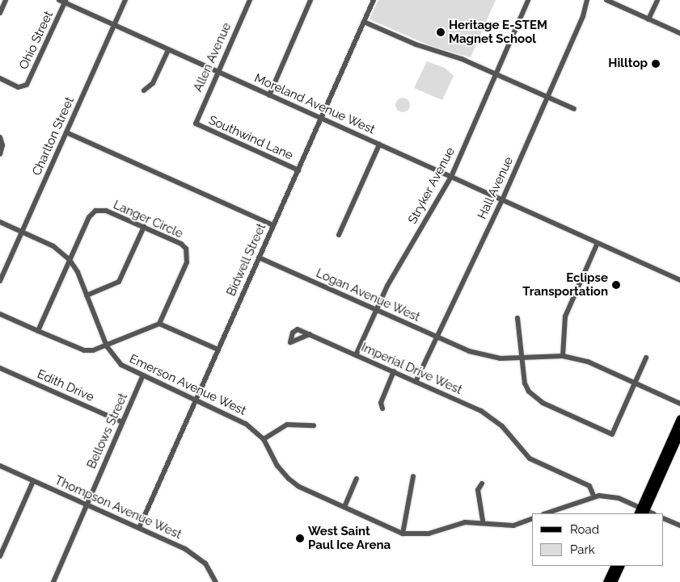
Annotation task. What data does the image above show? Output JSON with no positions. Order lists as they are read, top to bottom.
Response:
{
  "streets": {
    "street": [
      "Ohio Street",
      "Allen Avenue",
      "Moreland Avenue West",
      "Charlton Street",
      "Southwind Lane",
      "Stryker Avenue",
      "Hall Avenue",
      "Langer Circle",
      "Bidwell Street",
      "Logan Avenue West",
      "Imperial Drive West",
      "Emerson Avenue West",
      "Edith Drive",
      "Bellows Street",
      "Thompson Avenue West"
    ]
  },
  "crossings": [
    ["Ohio Street", "Moreland Avenue West"],
    ["Allen Avenue", "Moreland Avenue West"],
    ["Allen Avenue", "Southwind Lane"],
    ["Moreland Avenue West", "Charlton Street"],
    ["Moreland Avenue West", "Stryker Avenue"],
    ["Moreland Avenue West", "Hall Avenue"],
    ["Moreland Avenue West", "Bidwell Street"],
    ["Charlton Street", "Emerson Avenue West"],
    ["Southwind Lane", "Bidwell Street"],
    ["Stryker Avenue", "Logan Avenue West"],
    ["Stryker Avenue", "Imperial Drive West"],
    ["Hall Avenue", "Logan Avenue West"],
    ["Hall Avenue", "Imperial Drive West"],
    ["Langer Circle", "Emerson Avenue West"],
    ["Bidwell Street", "Logan Avenue West"],
    ["Bidwell Street", "Emerson Avenue West"],
    ["Bidwell Street", "Thompson Avenue West"],
    ["Emerson Avenue West", "Bellows Street"],
    ["Edith Drive", "Bellows Street"],
    ["Bellows Street", "Thompson Avenue West"]
  ],
  "places": [
    "Heritage E-STEM Magnet School",
    "Hilltop",
    "Eclipse Transportation",
    "West Saint Paul Ice Arena"
  ],
  "legend": ["Road", "Park"]
}
